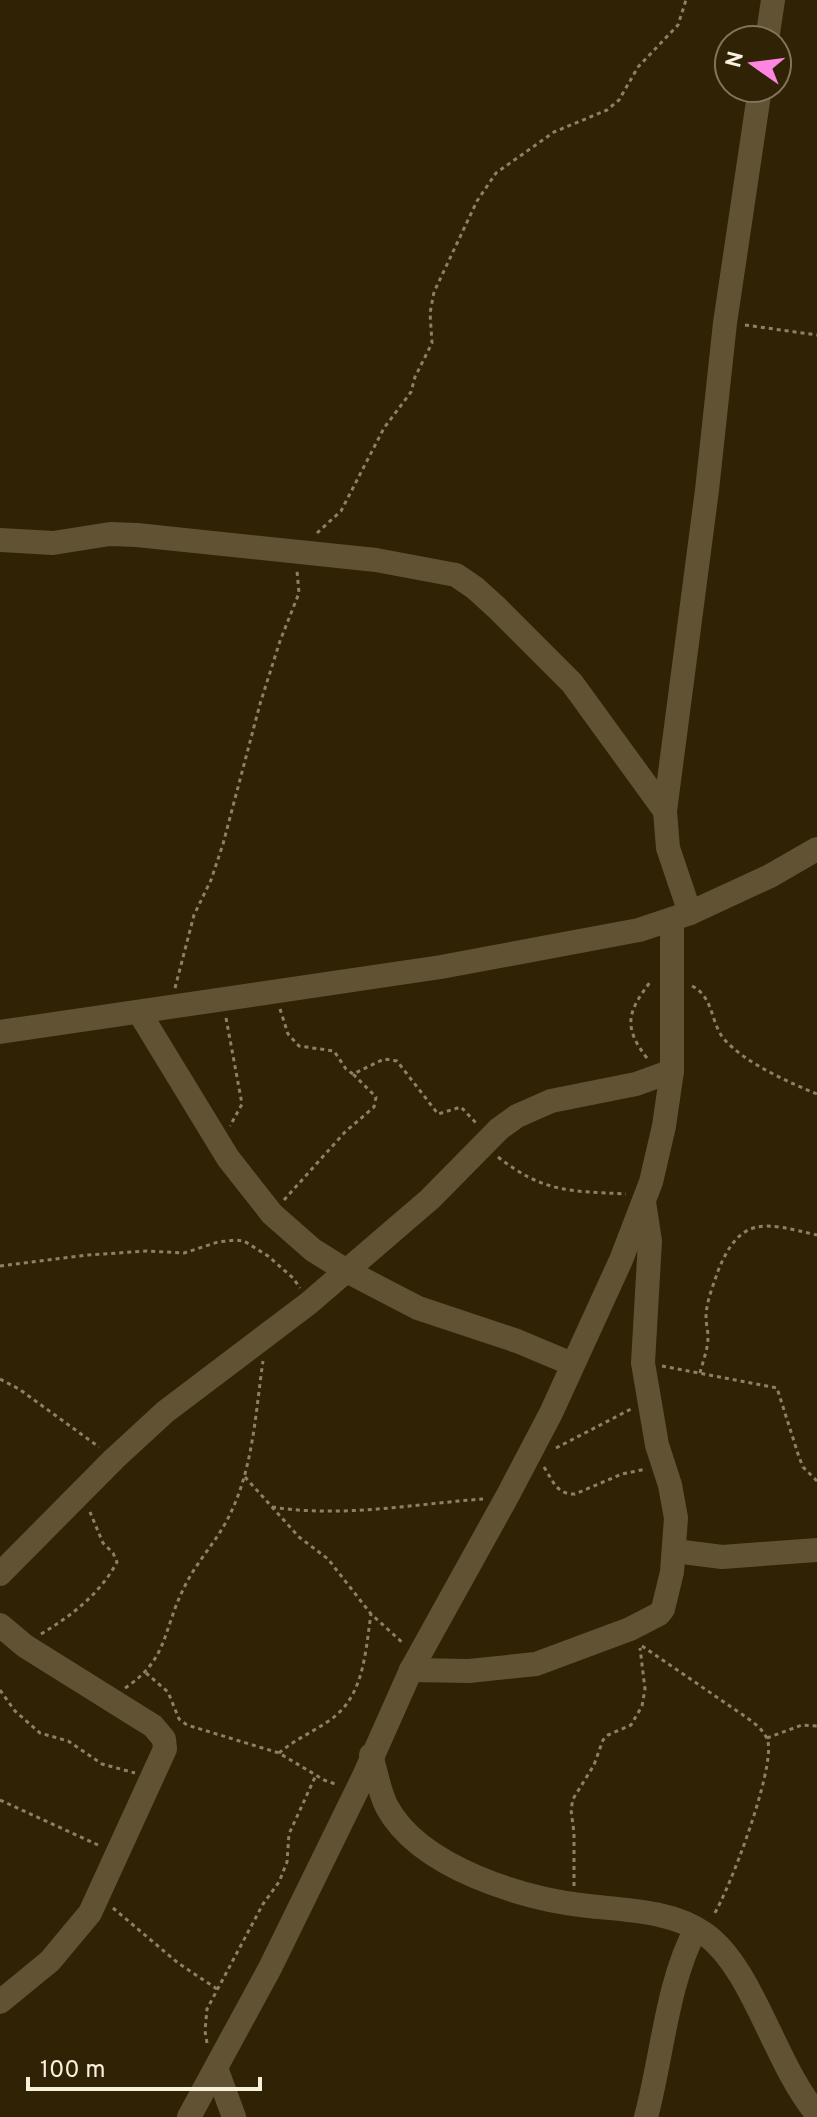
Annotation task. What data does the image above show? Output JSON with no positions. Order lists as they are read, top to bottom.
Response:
{
  "scale_bar": "100 m",
  "north": "left"
}
